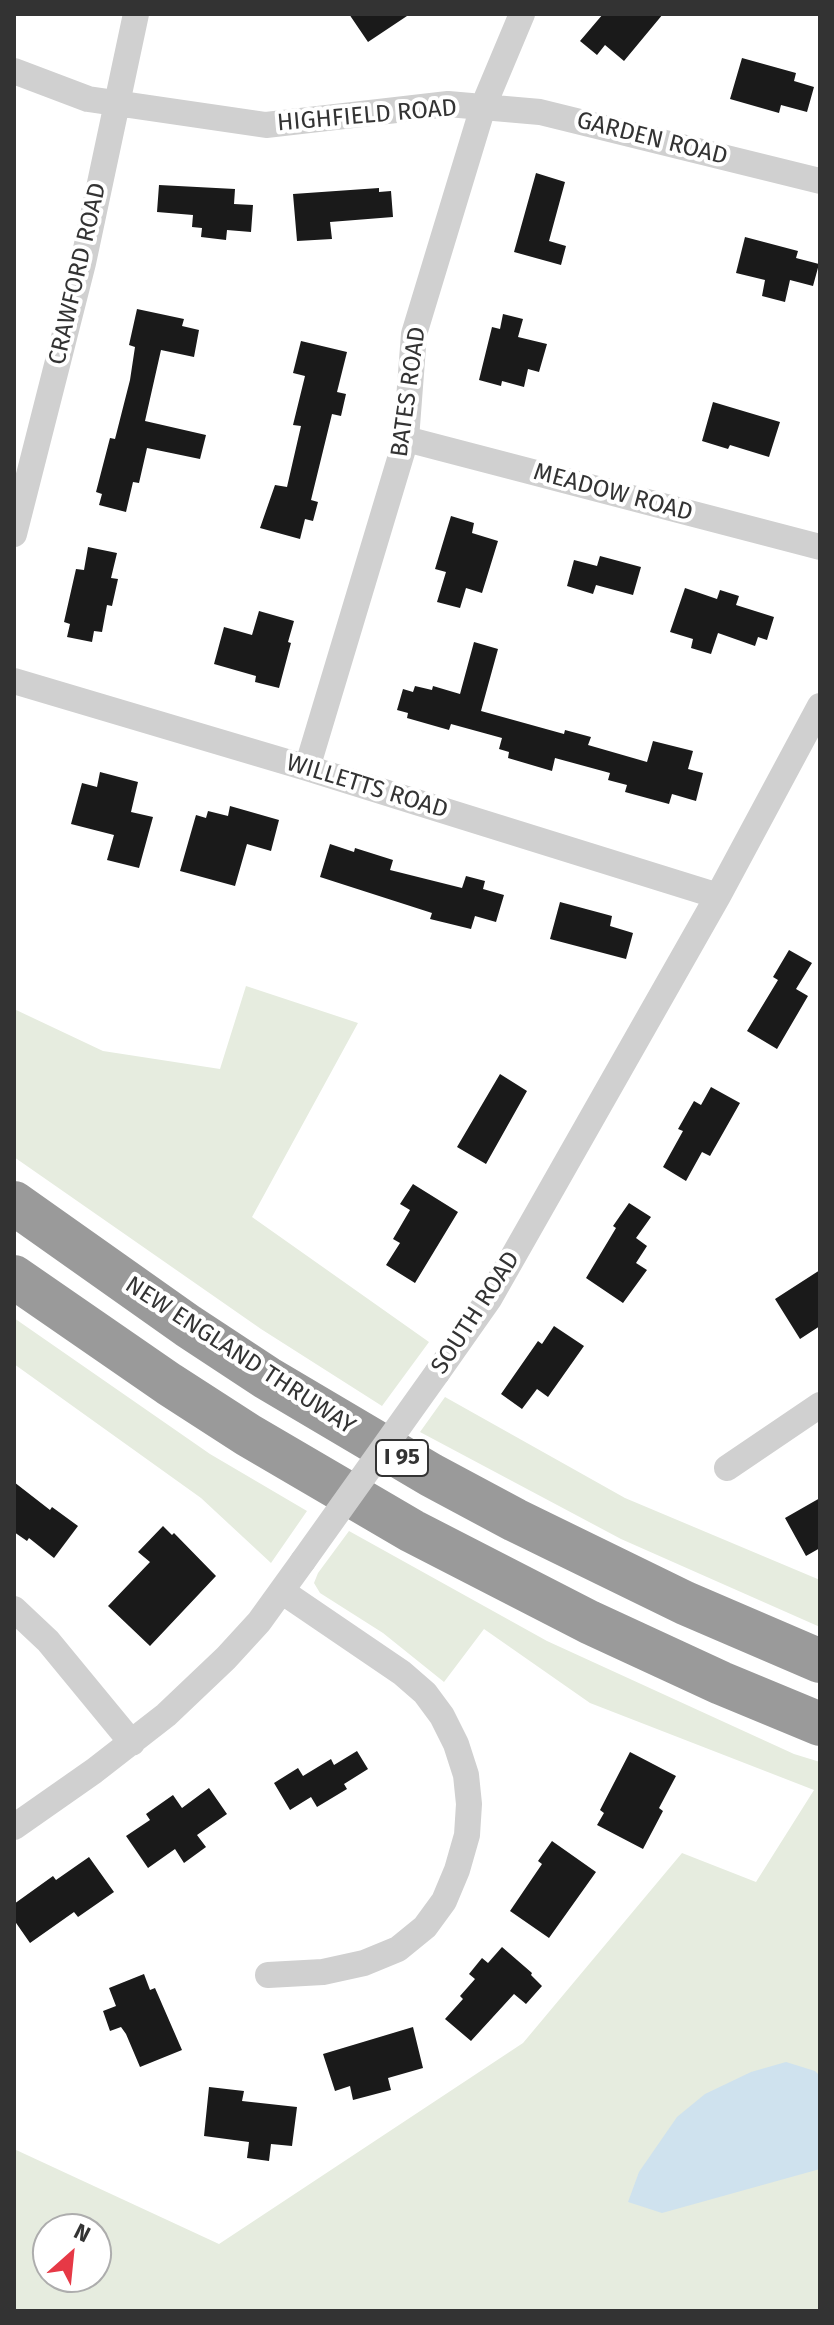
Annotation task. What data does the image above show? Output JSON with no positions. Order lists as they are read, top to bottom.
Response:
{
  "streets": {
    "highway": ["NEW ENGLAND THRUWAY", "I 95"],
    "street": [
      "HIGHFIELD ROAD",
      "GARDEN ROAD",
      "CRAWFORD ROAD",
      "BATES ROAD",
      "MEADOW ROAD",
      "WILLETTS ROAD",
      "SOUTH ROAD"
    ]
  },
  "crossings": [
    ["HIGHFIELD ROAD", "GARDEN ROAD"],
    ["HIGHFIELD ROAD", "CRAWFORD ROAD"],
    ["HIGHFIELD ROAD", "BATES ROAD"],
    ["GARDEN ROAD", "BATES ROAD"],
    ["BATES ROAD", "MEADOW ROAD"],
    ["BATES ROAD", "WILLETTS ROAD"],
    ["WILLETTS ROAD", "SOUTH ROAD"]
  ],
  "north": "top right"
}
